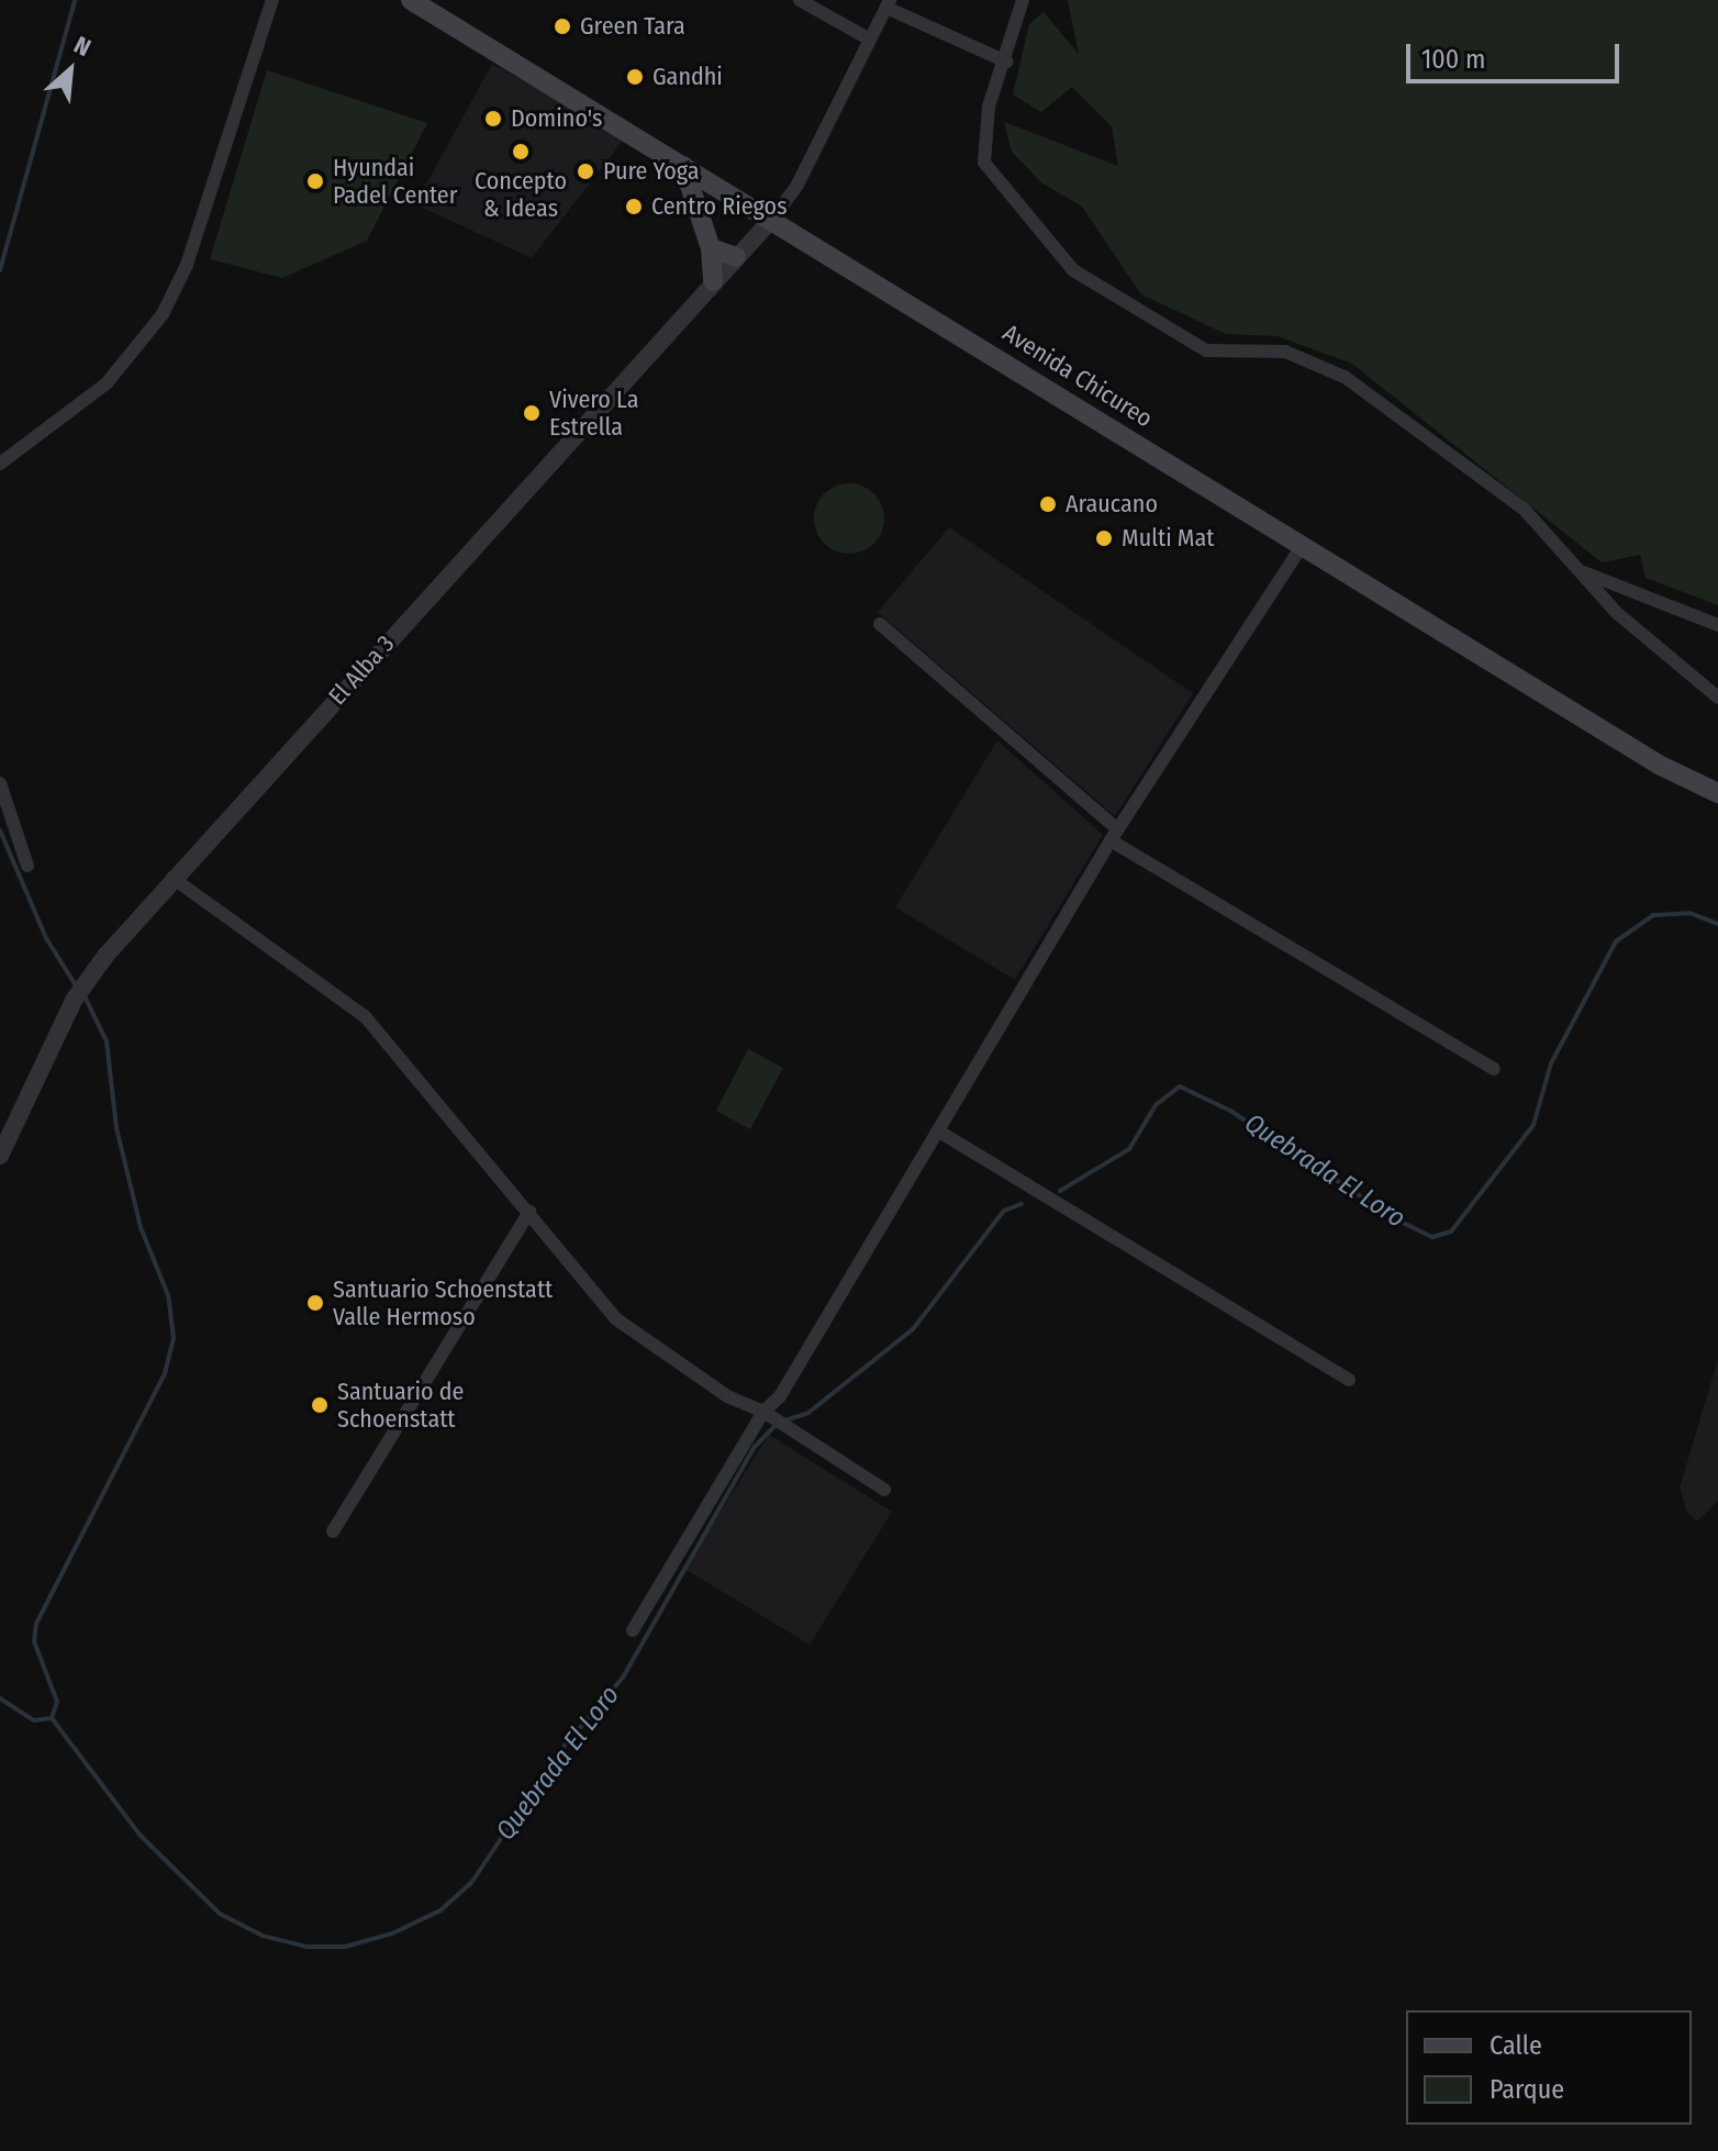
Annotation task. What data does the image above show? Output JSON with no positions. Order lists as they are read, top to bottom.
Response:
{
  "streets": {
    "main road": ["Avenida Chicureo"],
    "street": ["El Alba 3"]
  },
  "crossings": [
    ["Avenida Chicureo", "El Alba 3"]
  ],
  "water": ["Quebrada El Loro"],
  "places": [
    "Green Tara",
    "Gandhi",
    "Domino's",
    "Concepto & Ideas",
    "Pure Yoga",
    "Hyundai Padel Center",
    "Centro Riegos",
    "Vivero La Estrella",
    "Araucano",
    "Multi Mat",
    "Santuario Schoenstatt Valle Hermoso",
    "Santuario de Schoenstatt"
  ],
  "legend": ["Calle", "Parque"],
  "scale_bar": "100 m",
  "north": "top right"
}
